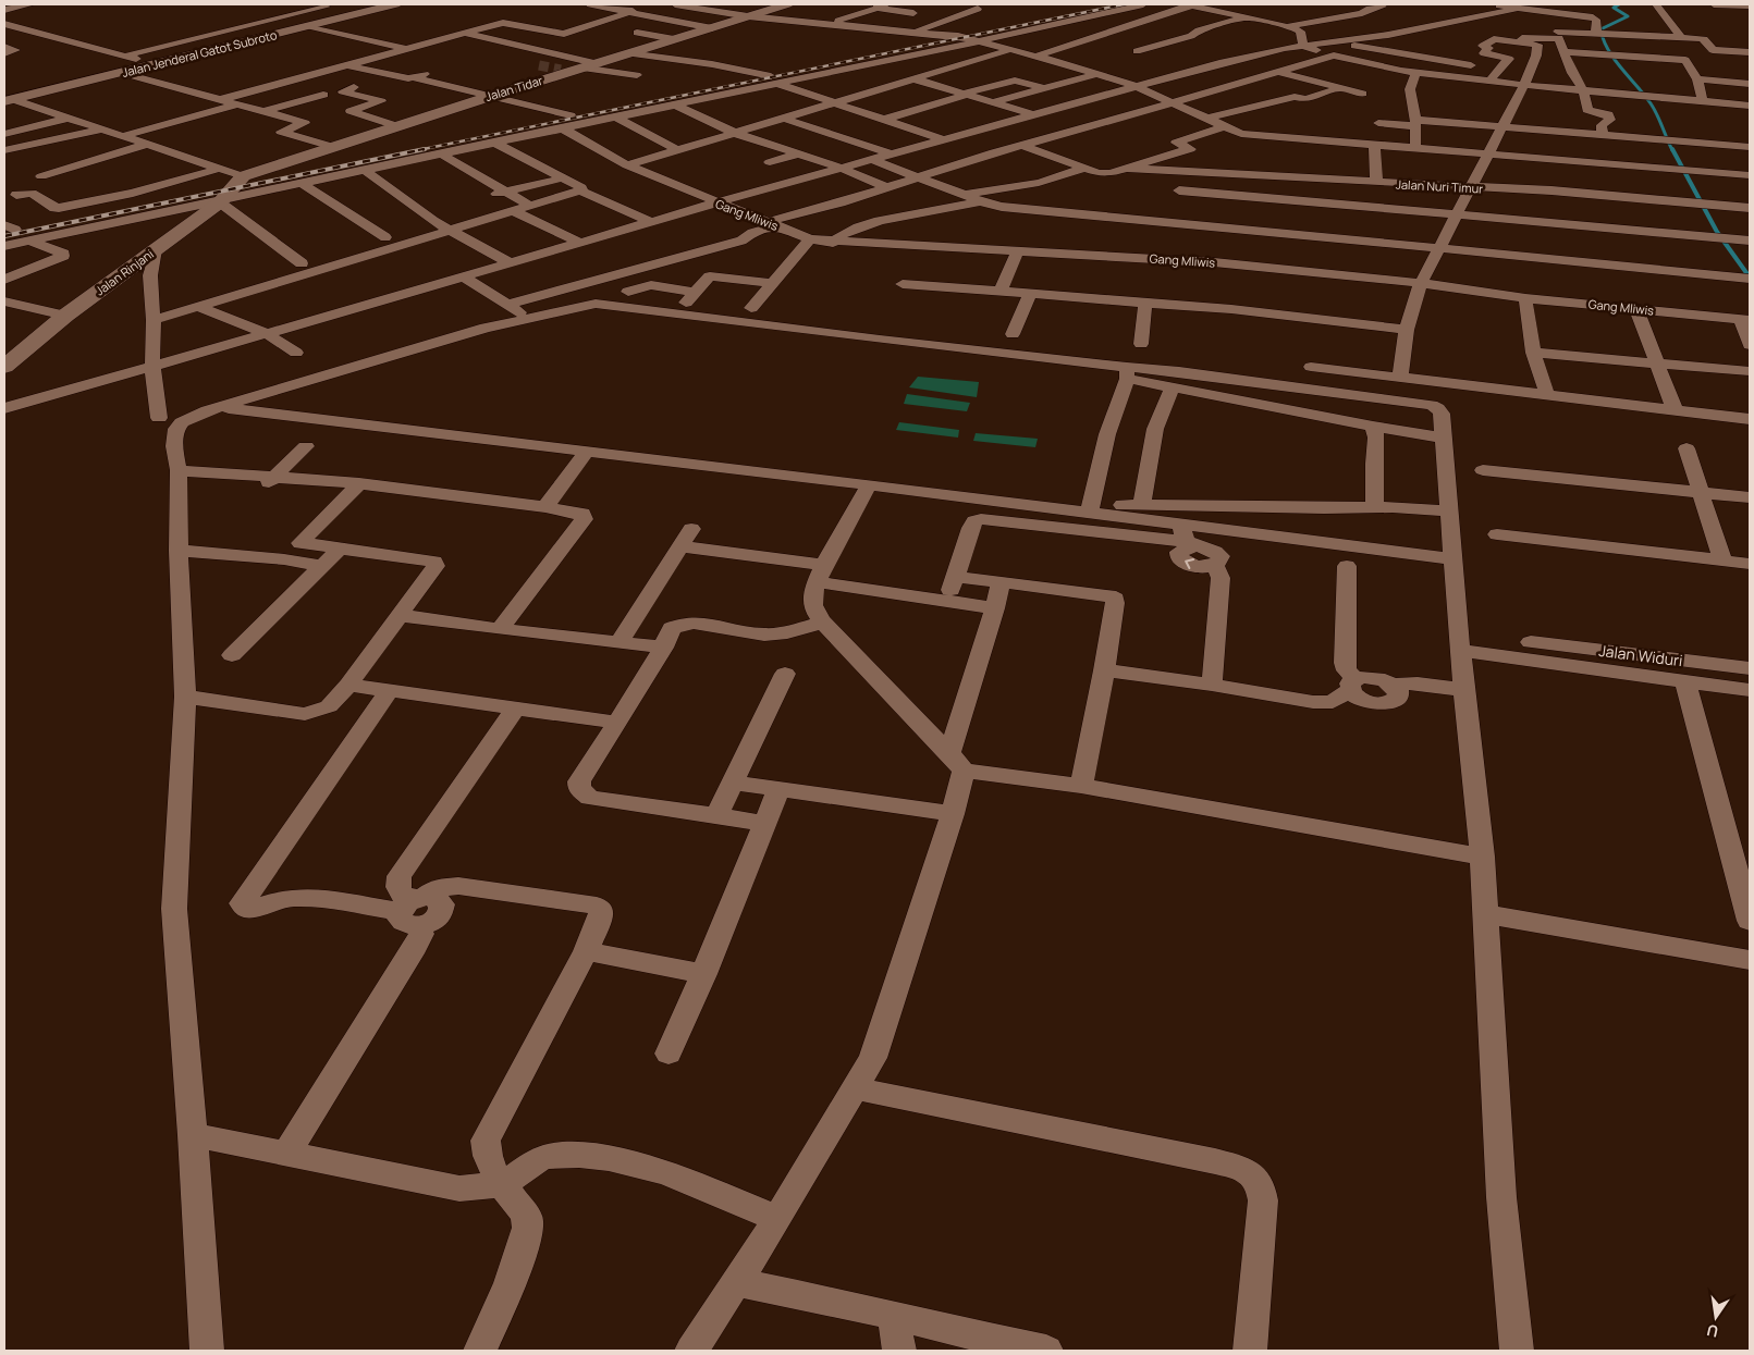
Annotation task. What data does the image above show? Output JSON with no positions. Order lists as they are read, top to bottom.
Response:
{
  "streets": {
    "street": [
      "Jalan Jenderal Gatot Subroto",
      "Jalan Tidar",
      "Jalan Nuri Timur",
      "Gang Mliwis",
      "Jalan Rinjani",
      "Jalan Widuri"
    ]
  },
  "crossings": [
    ["Jalan Tidar", "Jalan Rinjani"]
  ],
  "north": "bottom"
}
